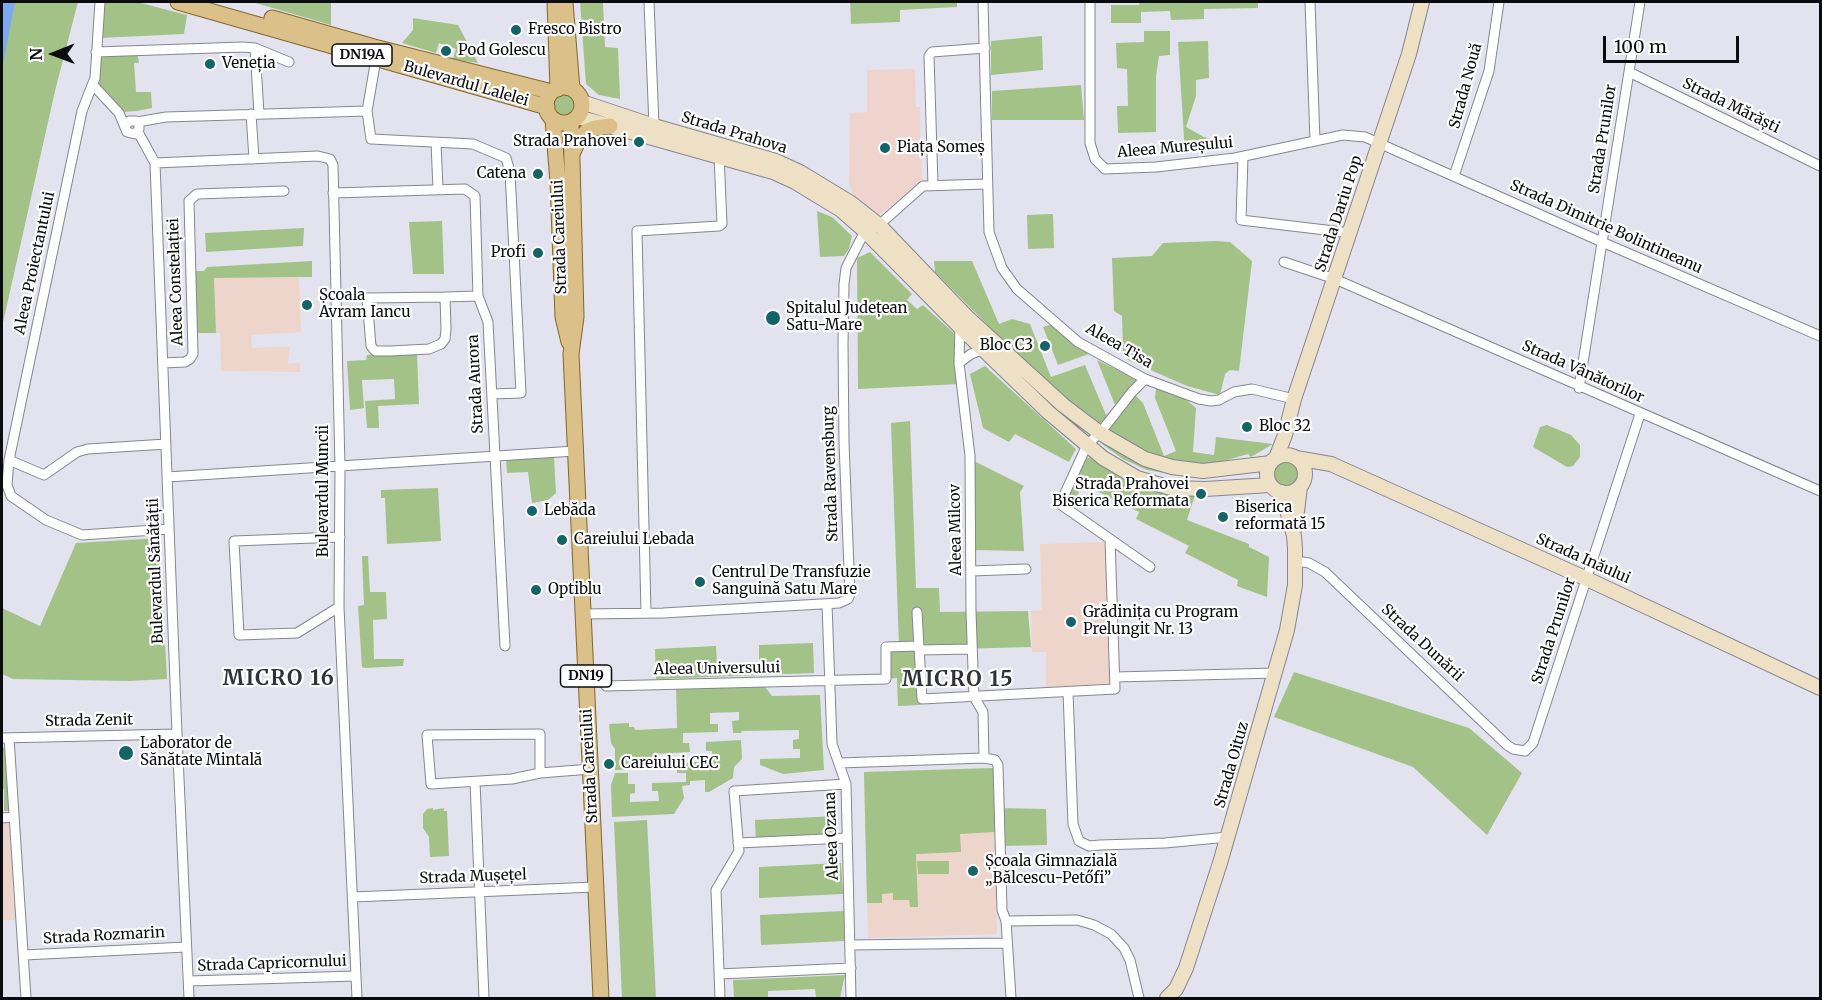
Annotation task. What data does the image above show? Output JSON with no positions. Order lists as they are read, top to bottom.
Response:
{
  "streets": {
    "main road": [
      "DN19A",
      "Bulevardul Lalelei",
      "Strada Careiului",
      "DN19"
    ],
    "street": [
      "Strada Nouă",
      "Strada Mărăști",
      "Strada Prahova",
      "Strada Prunilor",
      "Aleea Mureșului",
      "Strada Dariu Pop",
      "Strada Dimitrie Bolintineanu",
      "Aleea Proiectantului",
      "Aleea Constelației",
      "Aleea Tisa",
      "Strada Vânătorilor",
      "Strada Aurora",
      "Strada Ravensburg",
      "Bulevardul Muncii",
      "Aleea Milcov",
      "Strada Inăului",
      "Bulevardul Sănătății",
      "Strada Dunării",
      "Aleea Universului",
      "Strada Zenit",
      "Strada Oituz",
      "Aleea Ozana",
      "Strada Mușețel",
      "Strada Rozmarin",
      "Strada Capricornului"
    ]
  },
  "crossings": [
    ["Bulevardul Lalelei", "Strada Prahova"],
    ["Bulevardul Lalelei", "Strada Careiului"],
    ["Bulevardul Lalelei", "DN19"],
    ["Strada Nouă", "Strada Dimitrie Bolintineanu"],
    ["Strada Mărăști", "Strada Prunilor"],
    ["Strada Prahova", "Strada Dariu Pop"],
    ["Strada Prahova", "Strada Careiului"],
    ["Strada Prahova", "Strada Ravensburg"],
    ["Strada Prahova", "Aleea Milcov"],
    ["Strada Prahova", "Strada Inăului"],
    ["Strada Prahova", "DN19"],
    ["Strada Prahova", "Strada Oituz"],
    ["Strada Prunilor", "Strada Dimitrie Bolintineanu"],
    ["Strada Prunilor", "Strada Vânătorilor"],
    ["Strada Prunilor", "Strada Inăului"],
    ["Strada Prunilor", "Strada Dunării"],
    ["Aleea Mureșului", "Strada Dariu Pop"],
    ["Aleea Mureșului", "Strada Dimitrie Bolintineanu"],
    ["Strada Dariu Pop", "Strada Dimitrie Bolintineanu"],
    ["Strada Dariu Pop", "Aleea Tisa"],
    ["Strada Dariu Pop", "Strada Vânătorilor"],
    ["Strada Dariu Pop", "Strada Inăului"],
    ["Strada Dariu Pop", "Strada Oituz"],
    ["Strada Careiului", "Strada Ravensburg"],
    ["Strada Careiului", "DN19"],
    ["Strada Careiului", "Strada Mușețel"],
    ["Aleea Proiectantului", "Bulevardul Sănătății"],
    ["Aleea Constelației", "Bulevardul Sănătății"],
    ["Strada Aurora", "Bulevardul Muncii"],
    ["Strada Ravensburg", "Aleea Ozana"],
    ["Bulevardul Muncii", "Bulevardul Sănătății"],
    ["Bulevardul Muncii", "Strada Mușețel"],
    ["Bulevardul Muncii", "Strada Capricornului"],
    ["Strada Inăului", "Strada Oituz"],
    ["Bulevardul Sănătății", "Strada Zenit"],
    ["Bulevardul Sănătății", "Strada Rozmarin"],
    ["Bulevardul Sănătății", "Strada Capricornului"],
    ["Strada Dunării", "Strada Oituz"],
    ["Aleea Universului", "Aleea Ozana"]
  ],
  "districts": ["MICRO 16", "MICRO 15"],
  "places": [
    "Fresco Bistro",
    "Pod Golescu",
    "Veneția",
    "Strada Prahovei",
    "Piața Someș",
    "Catena",
    "Profi",
    "Școala Avram Iancu",
    "Spitalul Județean Satu-Mare",
    "Bloc C3",
    "Bloc 32",
    "Strada Prahovei Biserica Reformata",
    "Lebăda",
    "Biserica reformată 15",
    "Careiului Lebada",
    "Centrul De Transfuzie Sanguină Satu Mare",
    "Optiblu",
    "Grădinița cu Program Prelungit Nr. 13",
    "Laborator de Sănătate Mintală",
    "Careiului CEC",
    "Școala Gimnazială „Bălcescu-Petőfi”"
  ],
  "scale_bar": "100 m",
  "north": "left"
}
